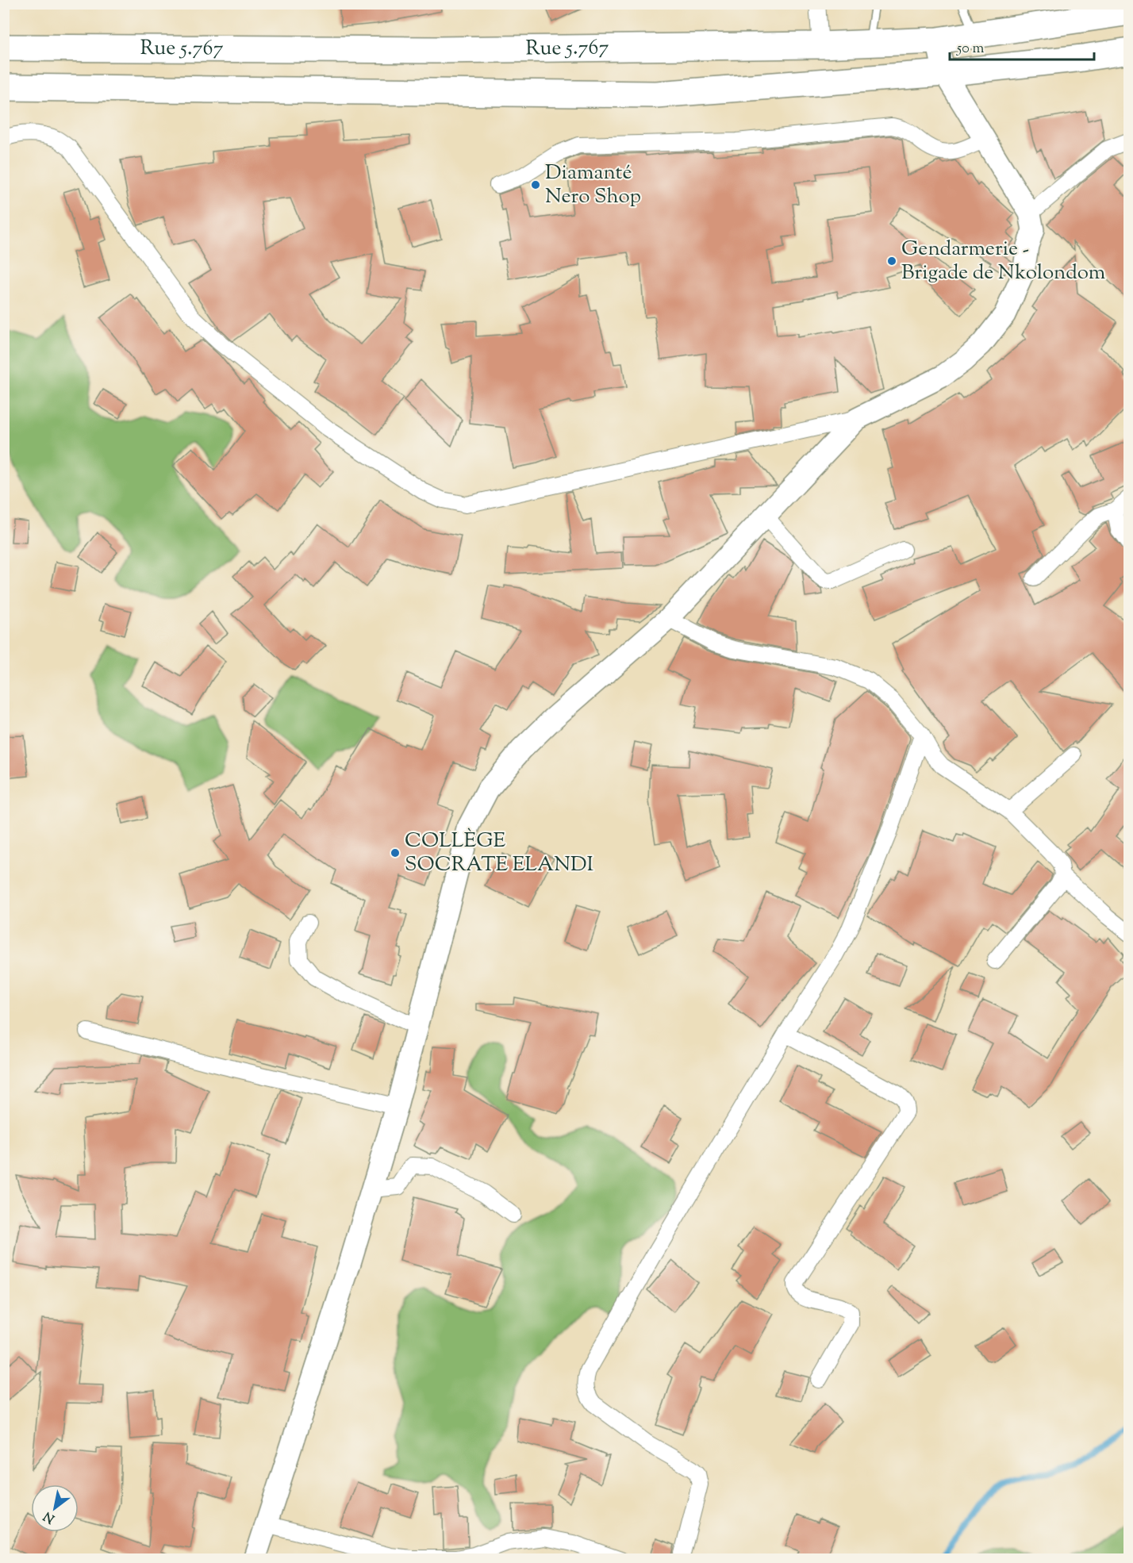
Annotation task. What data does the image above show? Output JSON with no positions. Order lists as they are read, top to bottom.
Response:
{
  "streets": {
    "highway": ["Rue 5.767"]
  },
  "places": ["Diamanté Nero Shop", "Gendarmerie - Brigade de Nkolondom", "COLLÈGE SOCRATE ELANDI"],
  "scale_bar": "50 m",
  "north": "bottom left"
}
